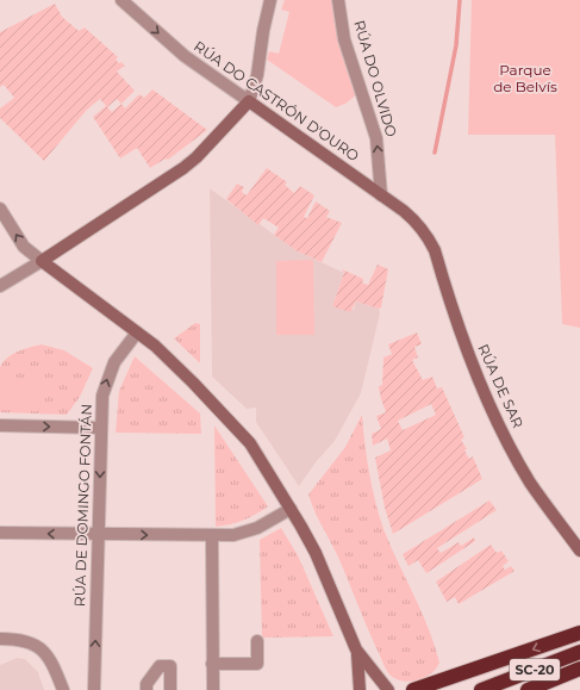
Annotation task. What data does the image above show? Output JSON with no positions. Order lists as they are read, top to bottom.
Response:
{
  "streets": {
    "highway": ["SC-20"],
    "street": [
      "RÚA DO OLVIDO",
      "RÚA DO CASTRÓN D'OURO",
      "RÚA DE SAR",
      "RÚA DE DOMINGO FONTÁN"
    ]
  },
  "crossings": [
    ["RÚA DO OLVIDO", "RÚA DO CASTRÓN D'OURO"],
    ["RÚA DO CASTRÓN D'OURO", "RÚA DE SAR"]
  ],
  "one_way": ["RÚA DO CASTRÓN D'OURO"],
  "parks": ["Parque de Belvís"]
}
